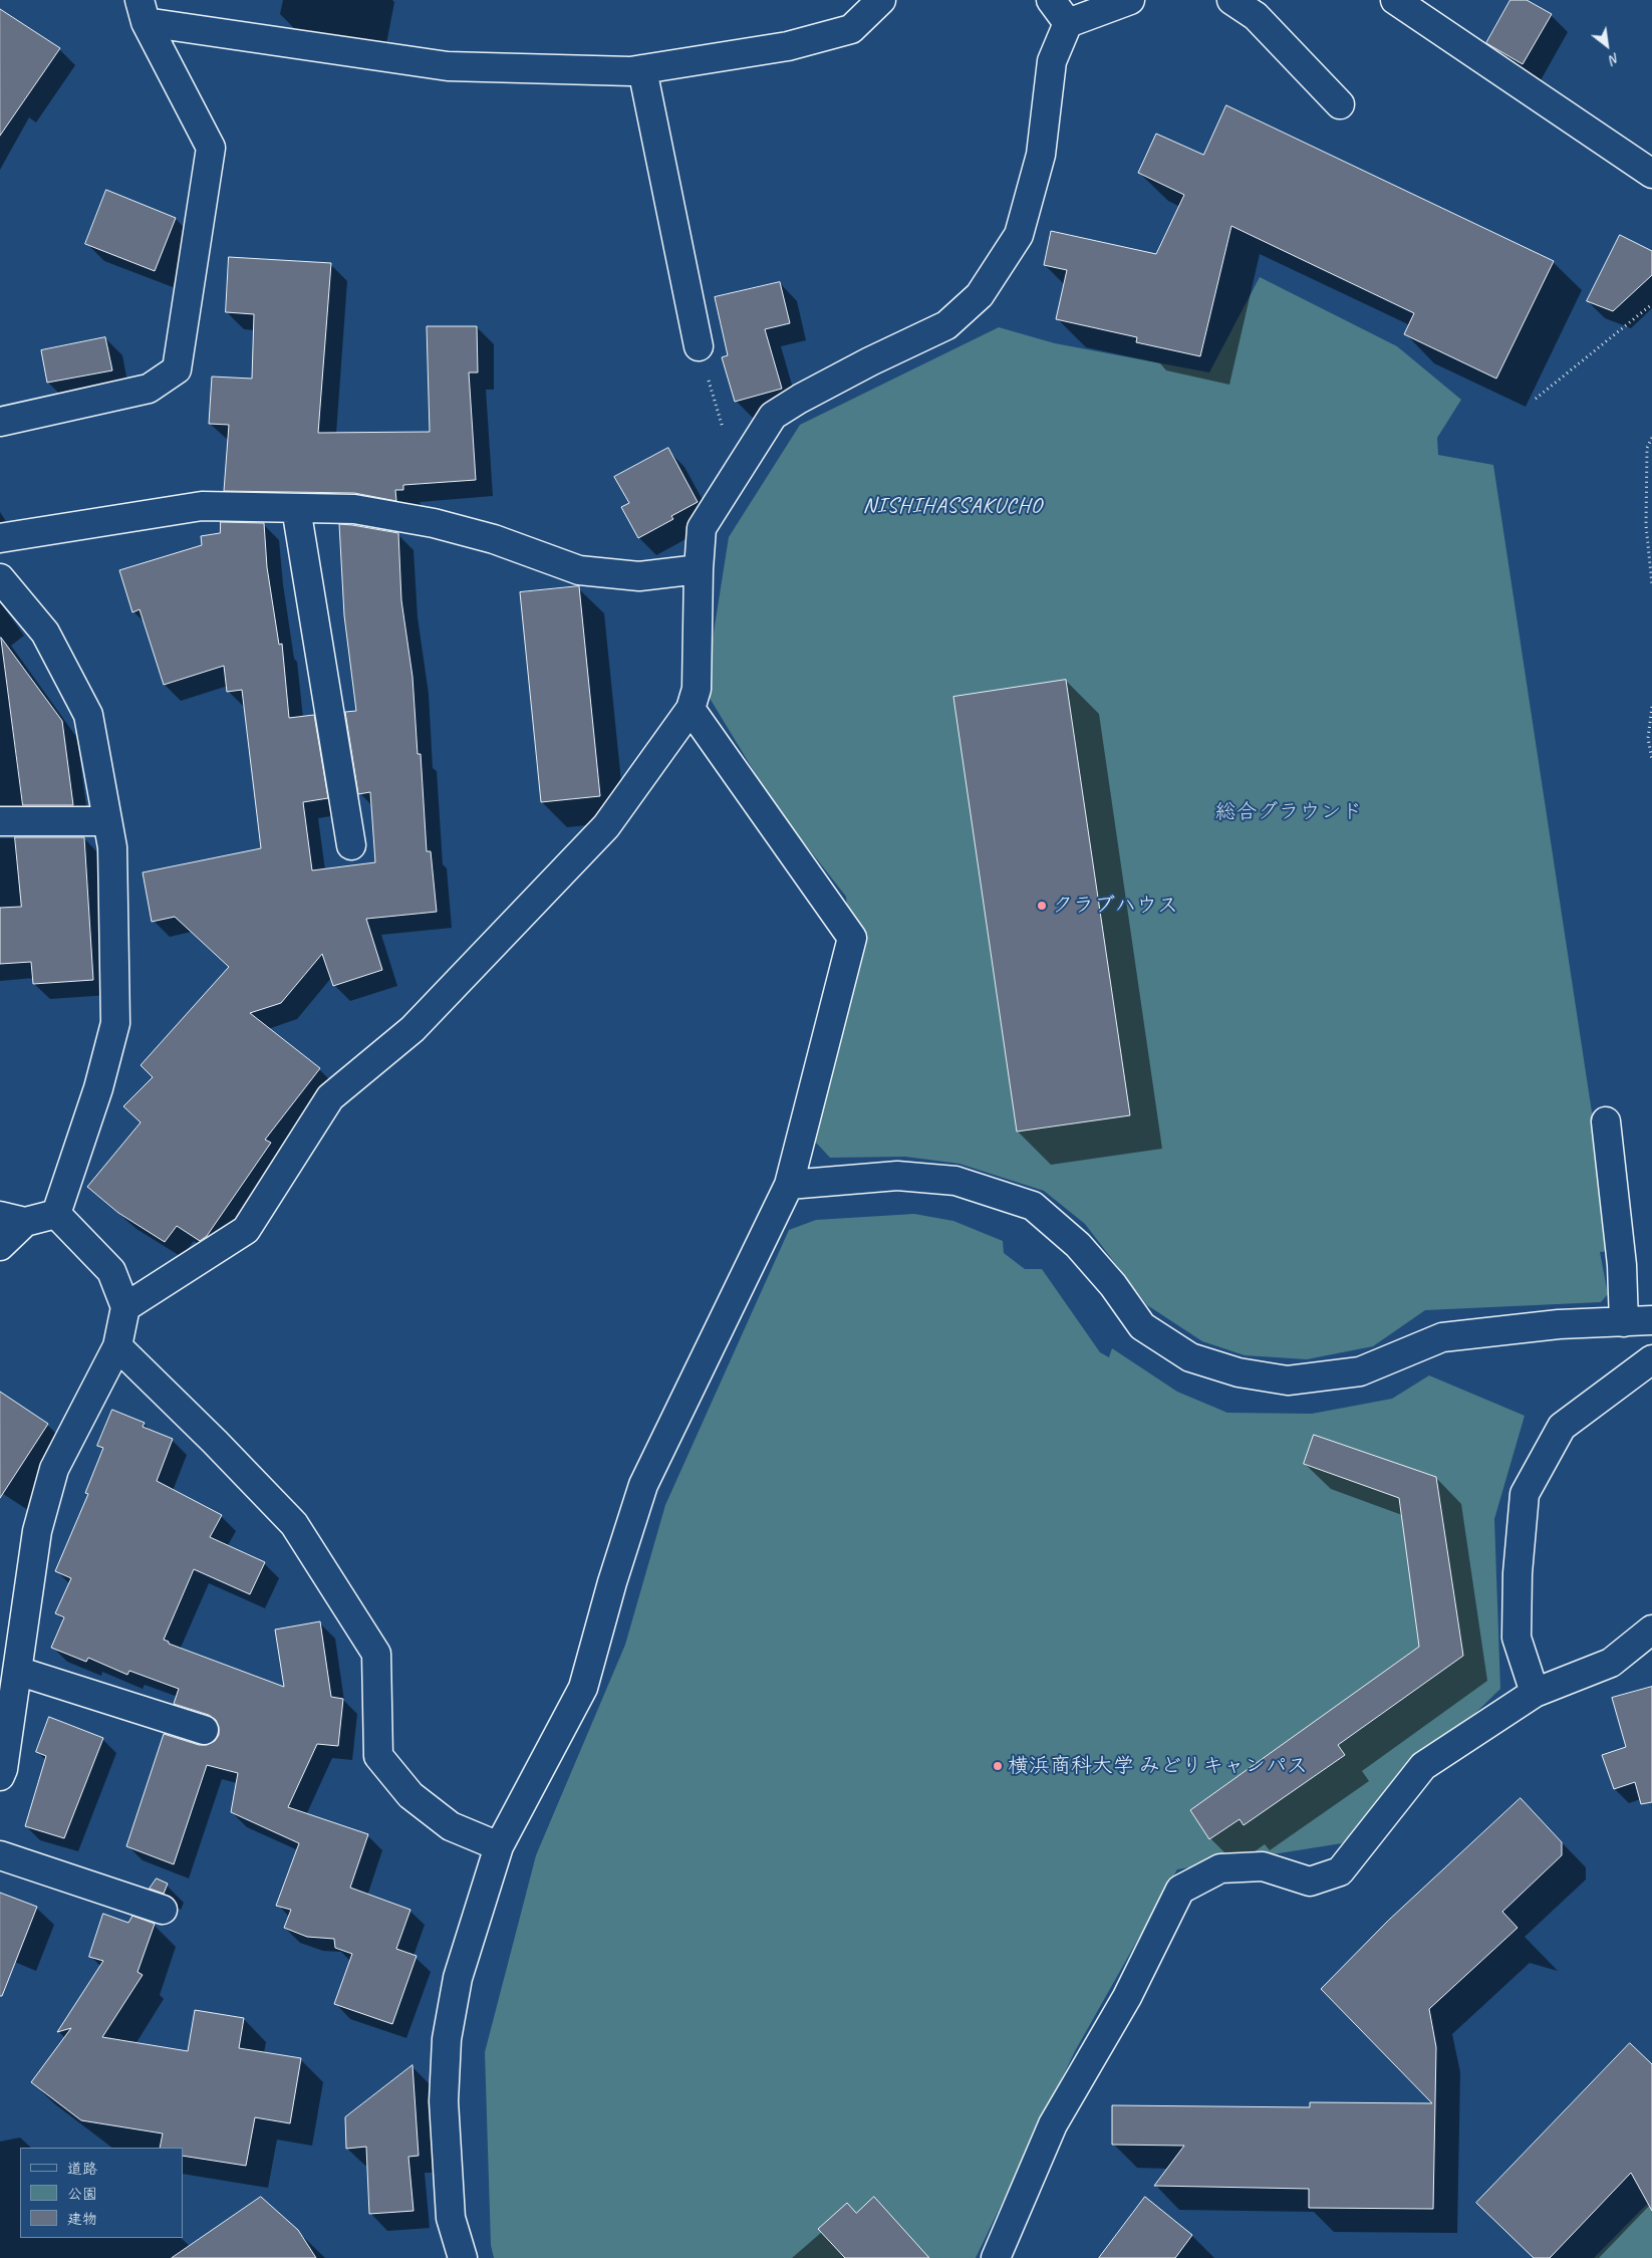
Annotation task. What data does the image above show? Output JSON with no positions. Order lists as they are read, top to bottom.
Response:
{
  "districts": ["NISHIHASSAKUCHO"],
  "parks": ["総合グラウンド"],
  "places": ["クラブハウス", "横浜商科大学 みどりキャンパス"],
  "legend": ["道路", "公園", "建物"],
  "north": "bottom right"
}
